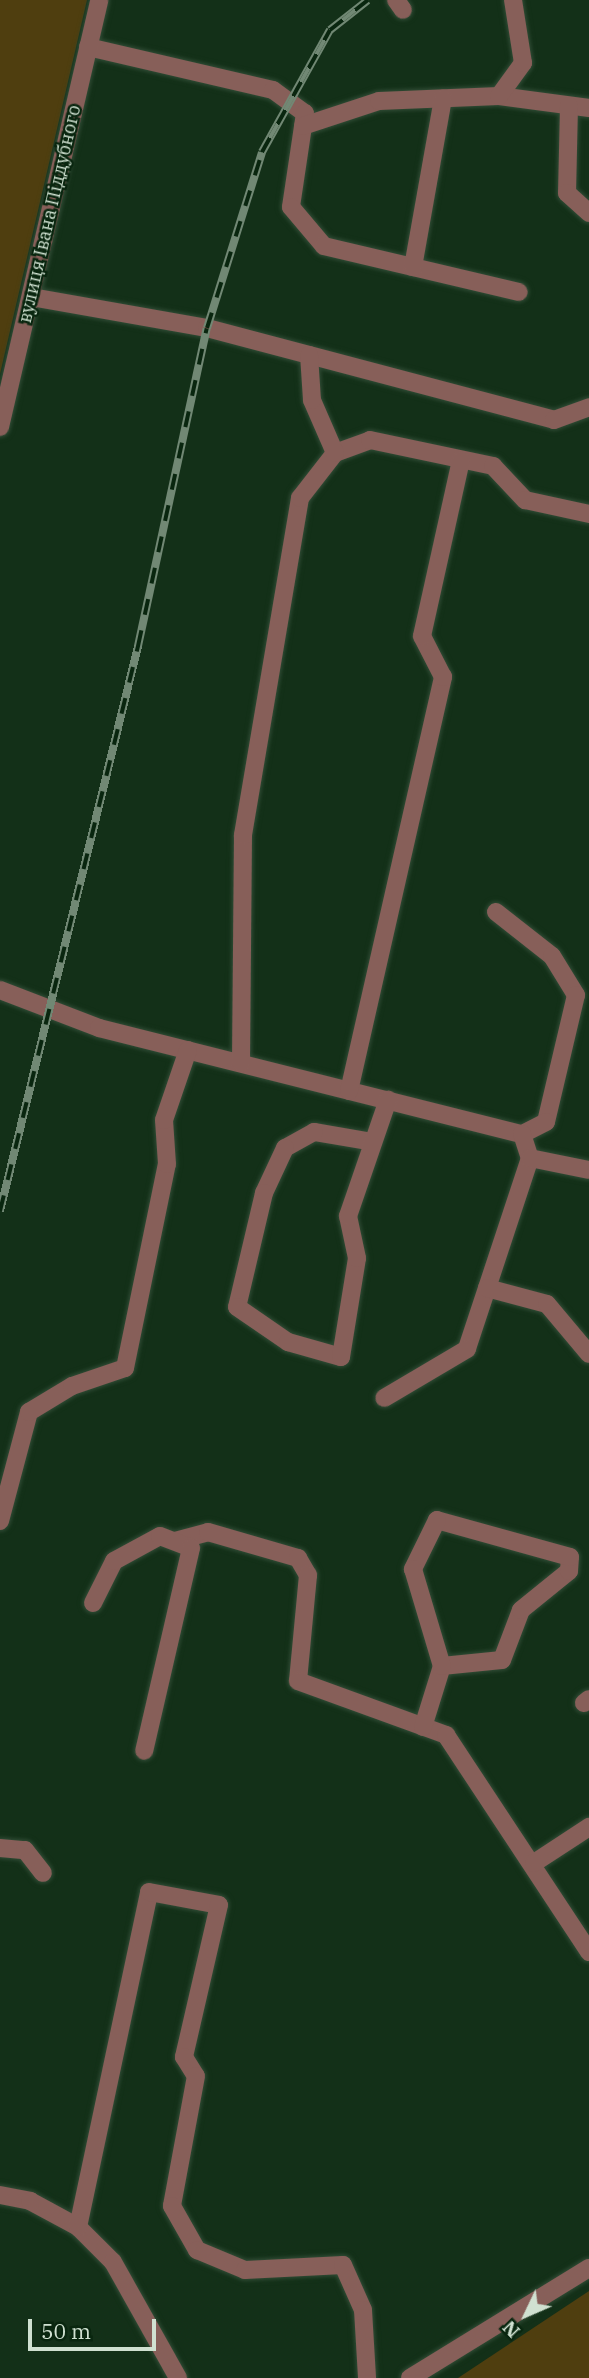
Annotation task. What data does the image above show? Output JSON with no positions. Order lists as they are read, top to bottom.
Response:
{
  "streets": {
    "street": ["вулиця Івана Піддубного"]
  },
  "scale_bar": "50 m",
  "north": "bottom left"
}
